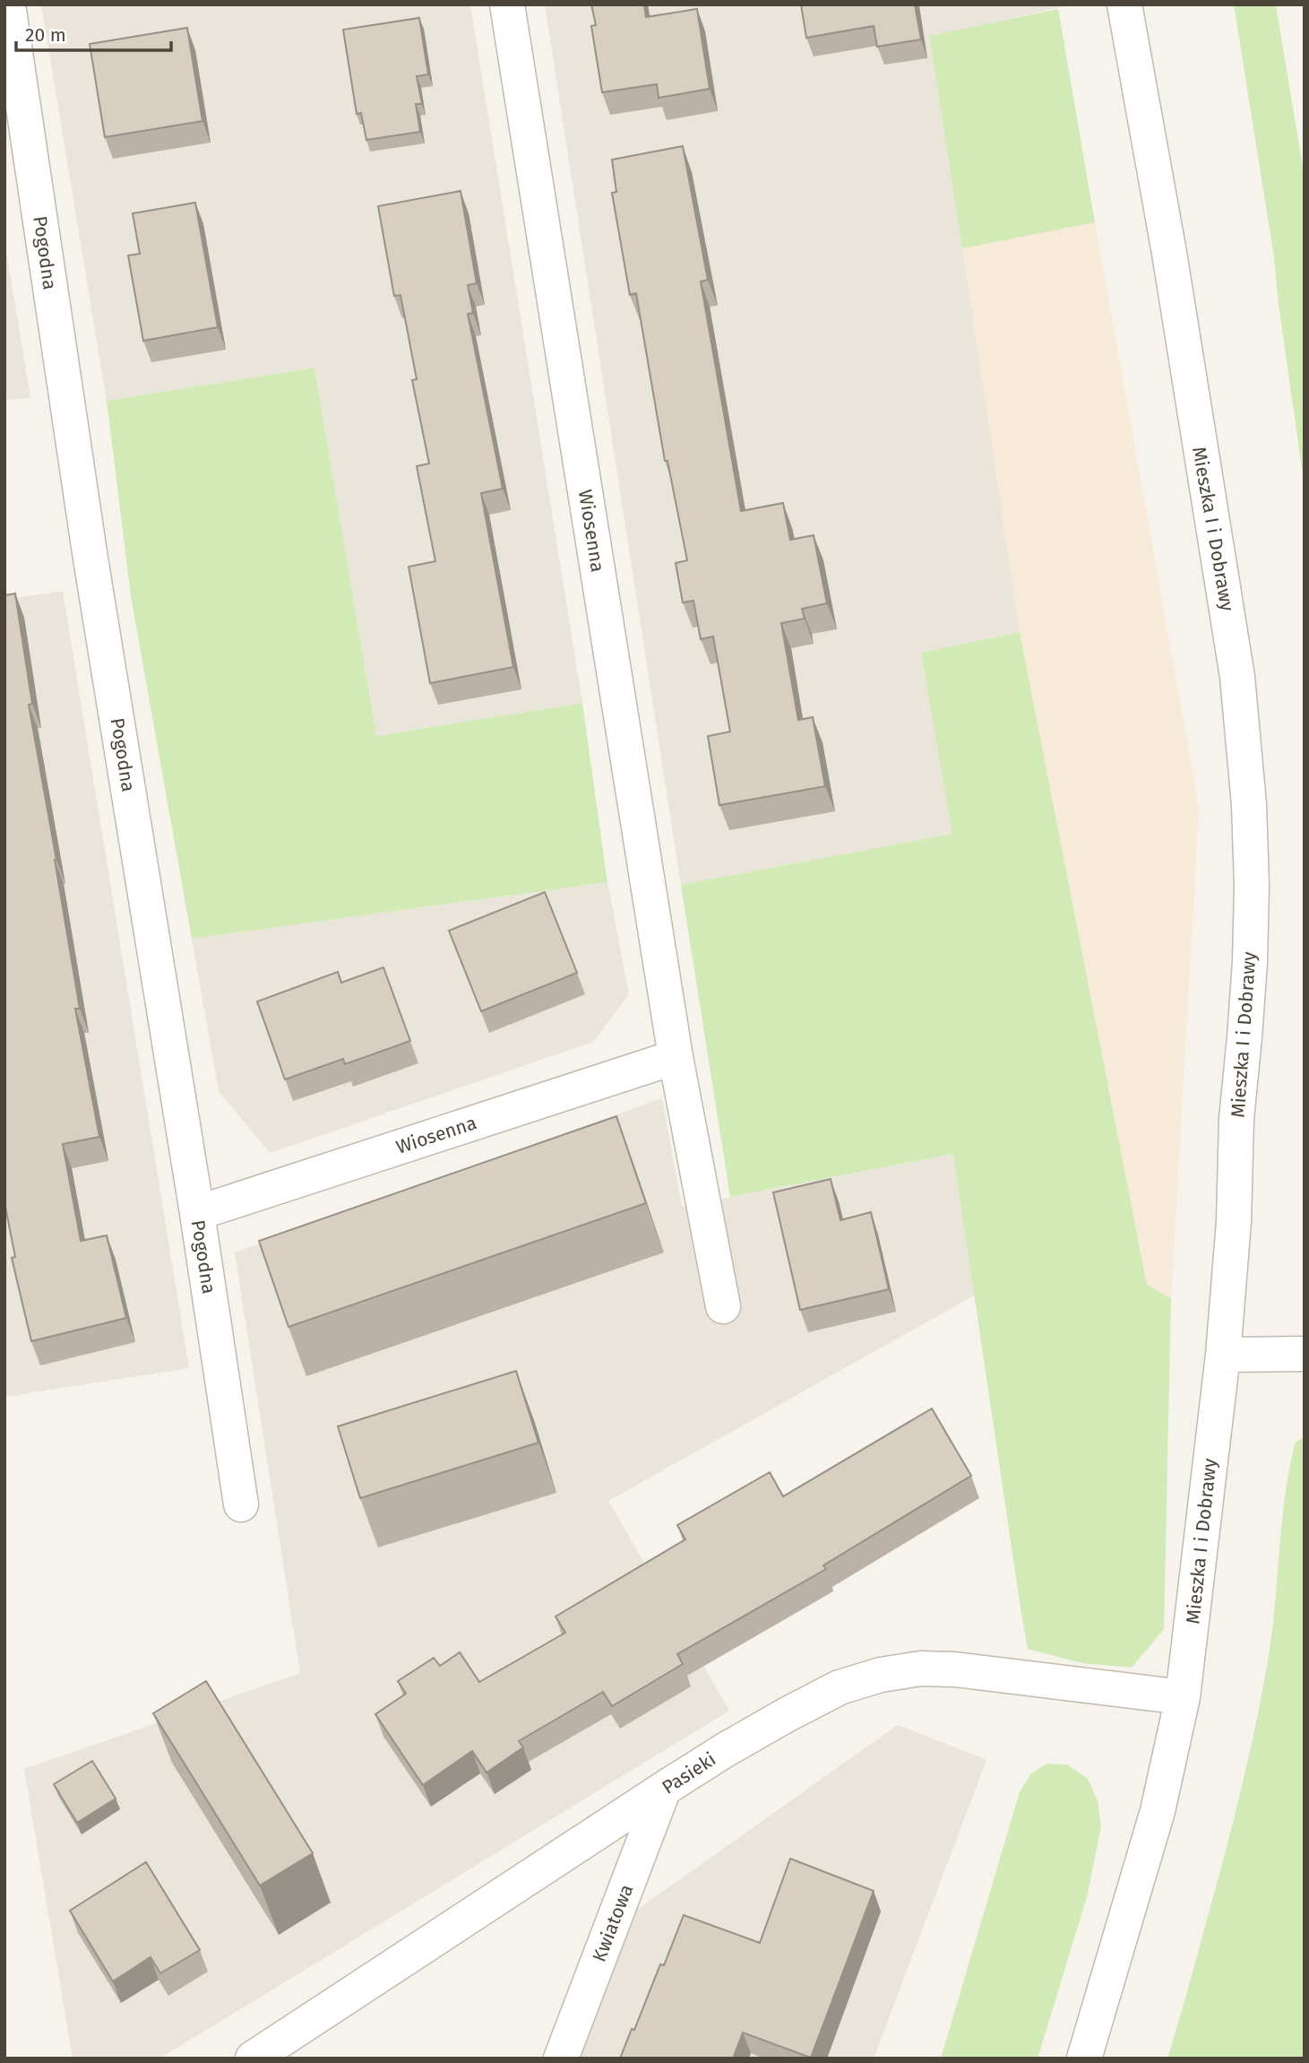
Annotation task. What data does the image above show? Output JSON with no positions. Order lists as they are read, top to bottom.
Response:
{
  "streets": {
    "street": [
      "Pogodna",
      "Mieszka I i Dobrawy",
      "Wiosenna",
      "Pasieki",
      "Kwiatowa"
    ]
  },
  "crossings": [
    ["Pogodna", "Wiosenna"],
    ["Mieszka I i Dobrawy", "Pasieki"],
    ["Pasieki", "Kwiatowa"]
  ],
  "scale_bar": "20 m"
}
